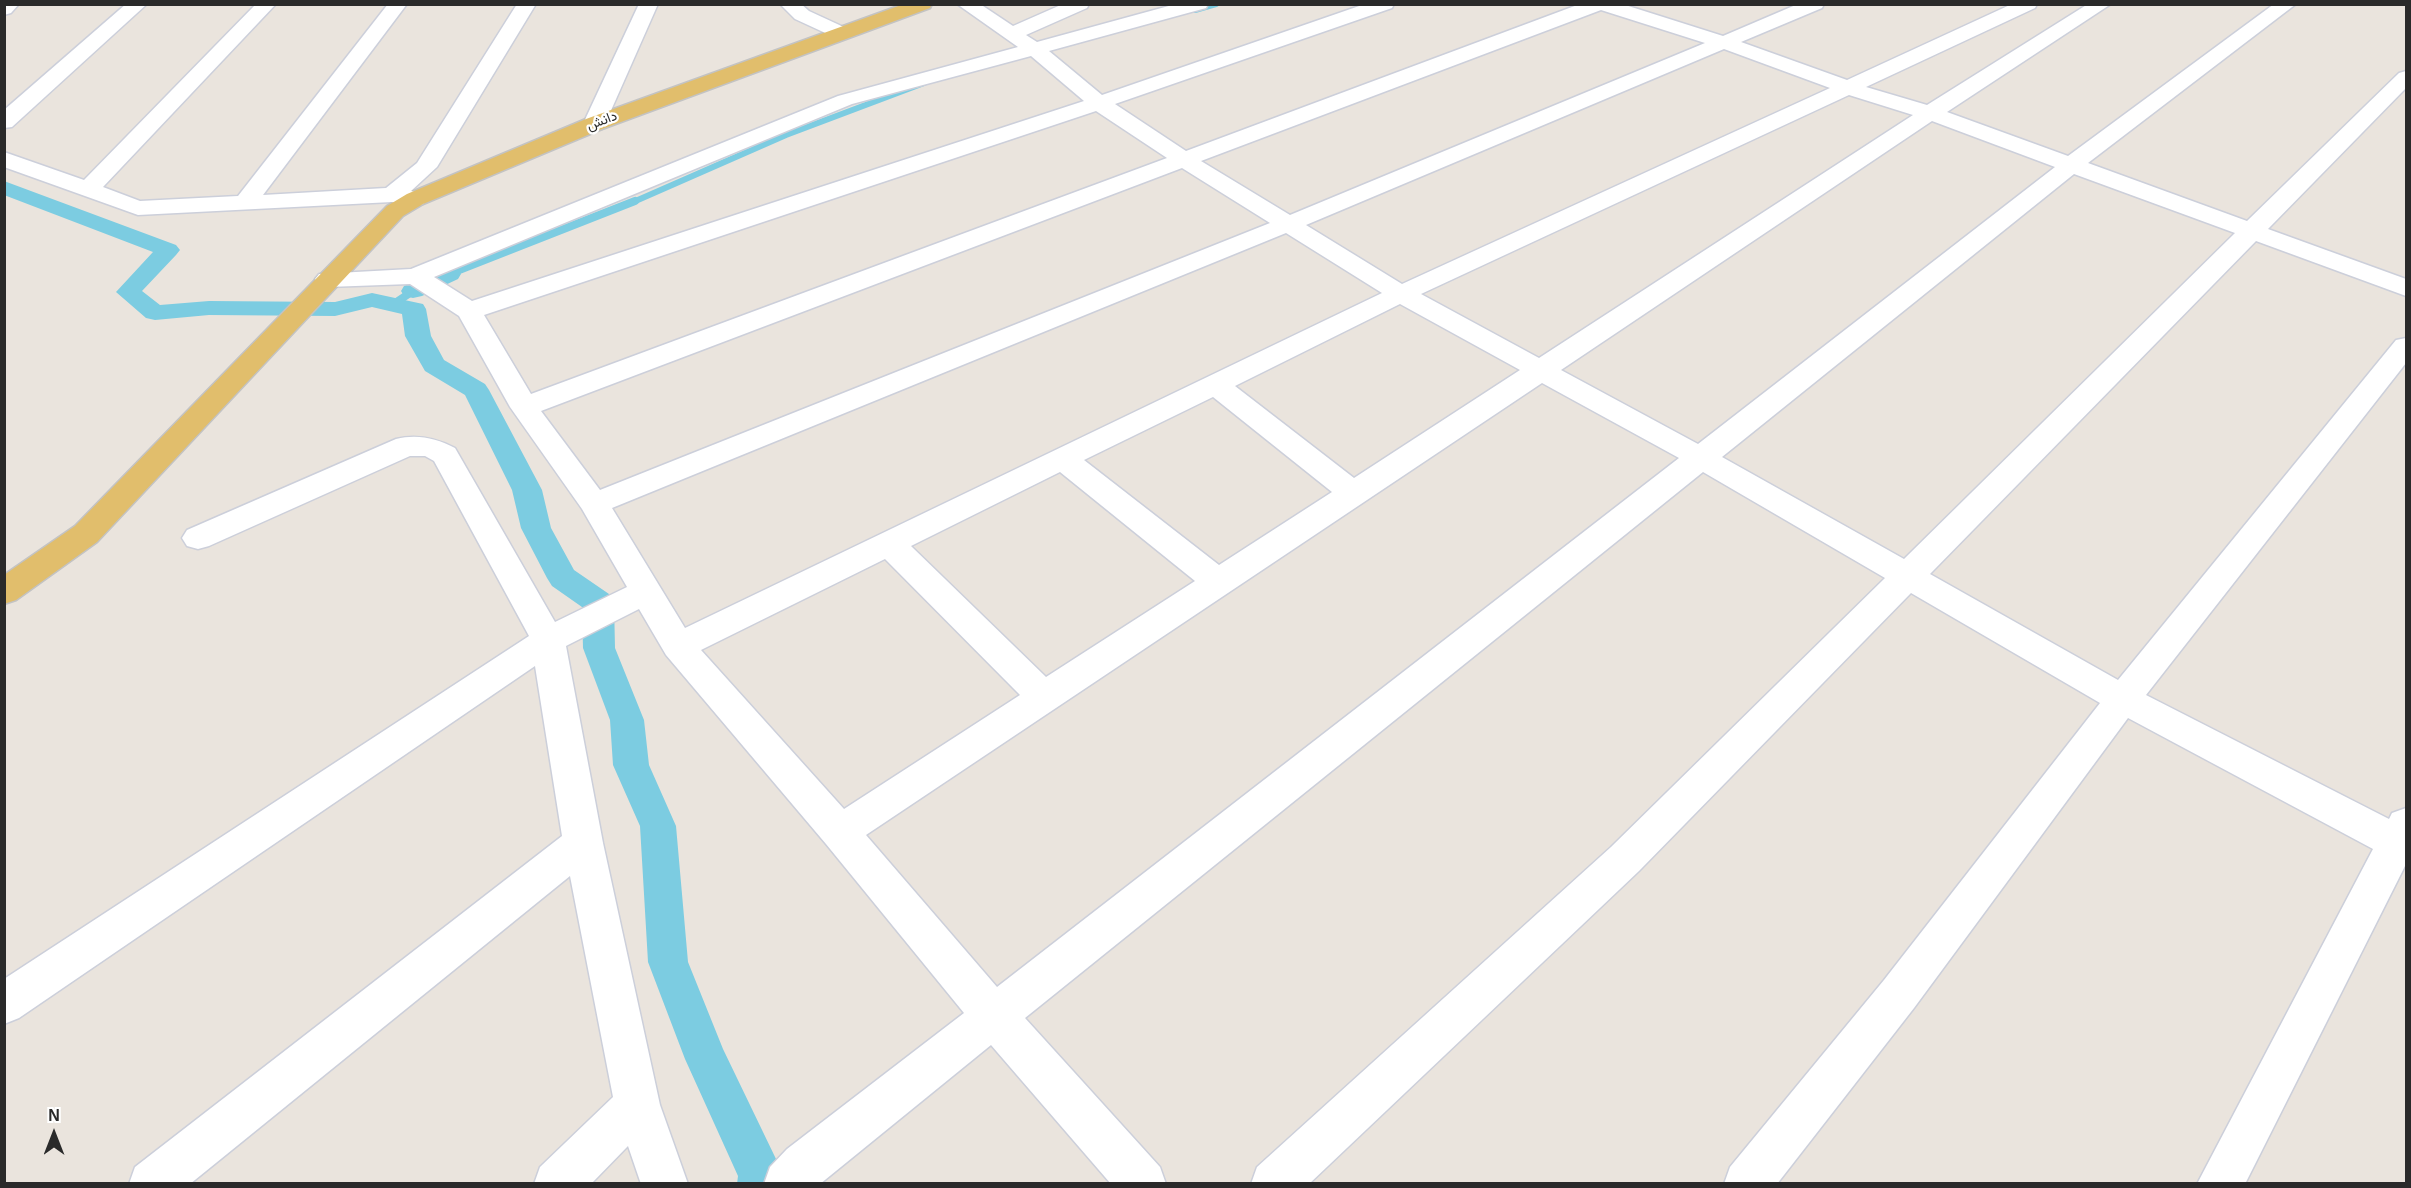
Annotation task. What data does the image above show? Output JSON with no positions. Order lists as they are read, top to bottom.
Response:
{
  "streets": {
    "main road": ["دانش"]
  },
  "north": "top"
}
